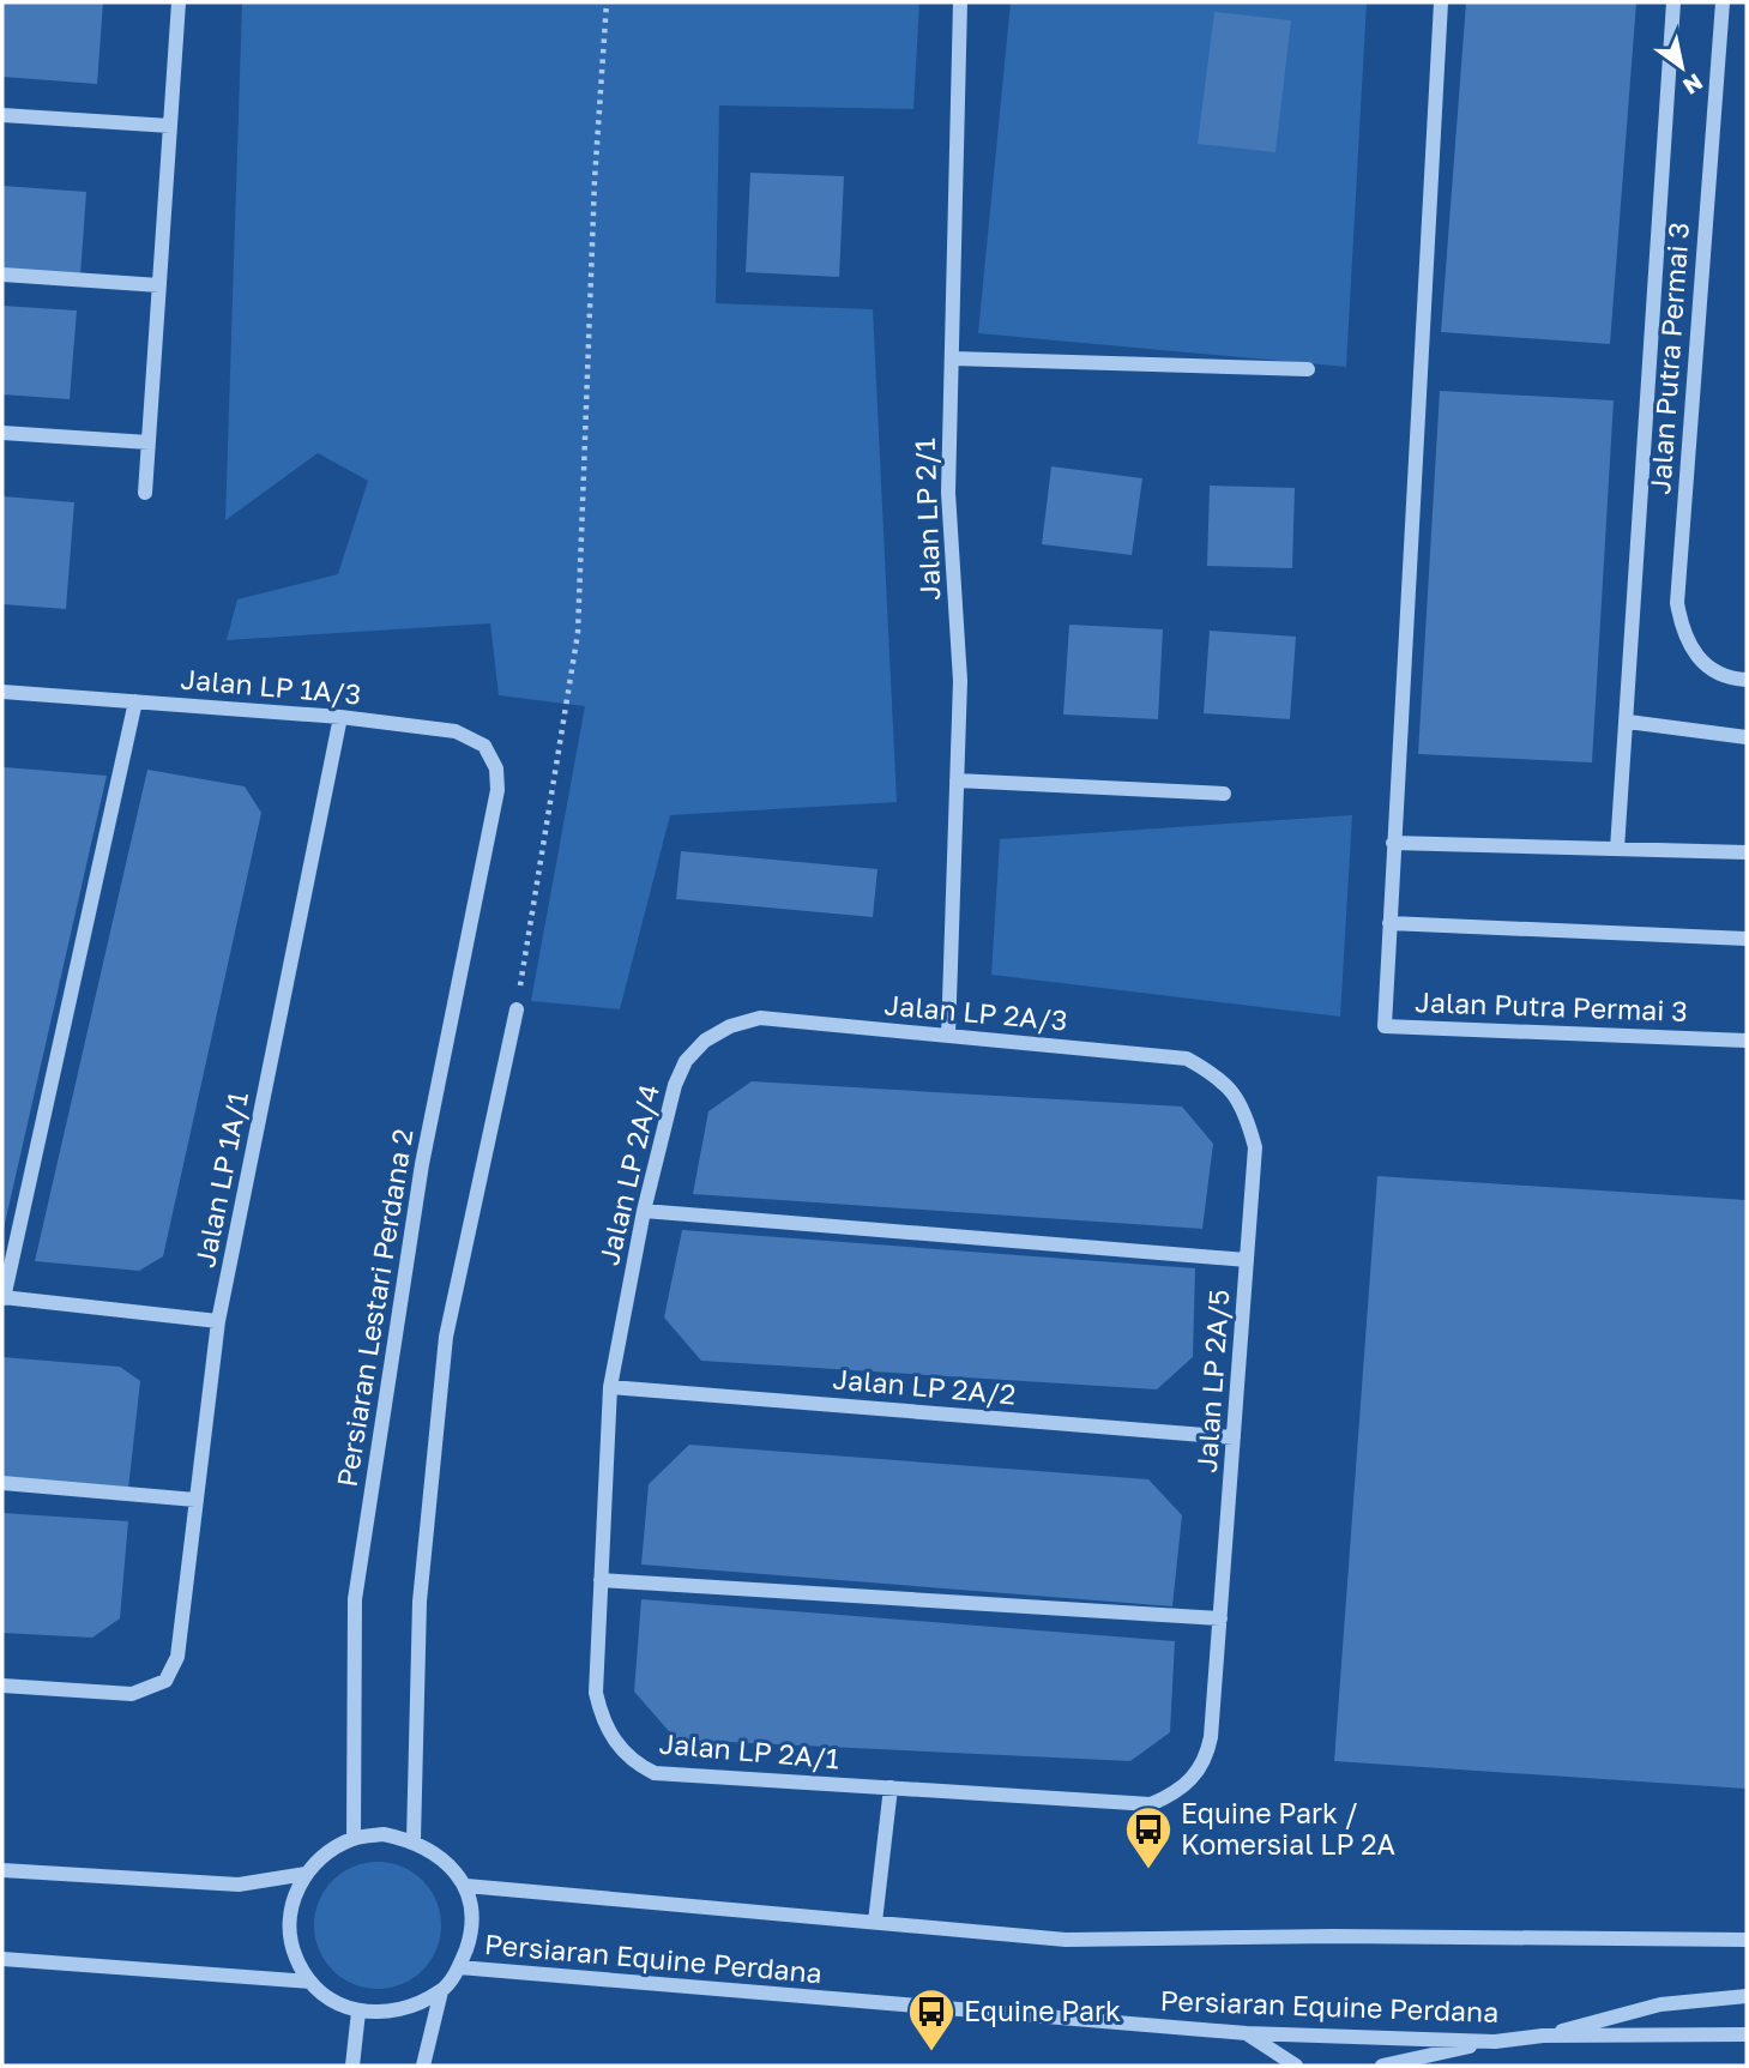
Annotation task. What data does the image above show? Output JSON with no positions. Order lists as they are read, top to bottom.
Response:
{
  "streets": {
    "street": [
      "Jalan Putra Permai 3",
      "Jalan LP 2/1",
      "Jalan LP 1A/3",
      "Jalan LP 2A/3",
      "Jalan LP 2A/4",
      "Jalan LP 1A/1",
      "Persiaran Lestari Perdana 2",
      "Jalan LP 2A/5",
      "Jalan LP 2A/2",
      "Jalan LP 2A/1",
      "Persiaran Equine Perdana"
    ]
  },
  "crossings": [
    ["Jalan LP 2/1", "Jalan LP 2A/3"],
    ["Jalan LP 1A/3", "Jalan LP 1A/1"],
    ["Jalan LP 1A/3", "Persiaran Lestari Perdana 2"],
    ["Jalan LP 2A/3", "Jalan LP 2A/4"],
    ["Jalan LP 2A/3", "Jalan LP 2A/5"],
    ["Jalan LP 2A/4", "Jalan LP 2A/2"],
    ["Jalan LP 2A/4", "Jalan LP 2A/1"],
    ["Persiaran Lestari Perdana 2", "Persiaran Equine Perdana"],
    ["Jalan LP 2A/5", "Jalan LP 2A/2"],
    ["Jalan LP 2A/5", "Jalan LP 2A/1"],
    ["Jalan LP 2A/2", "Jalan LP 2A/1"]
  ],
  "places": {
    "bus stop": ["Equine Park / Komersial LP 2A", "Equine Park"]
  },
  "north": "bottom right"
}
